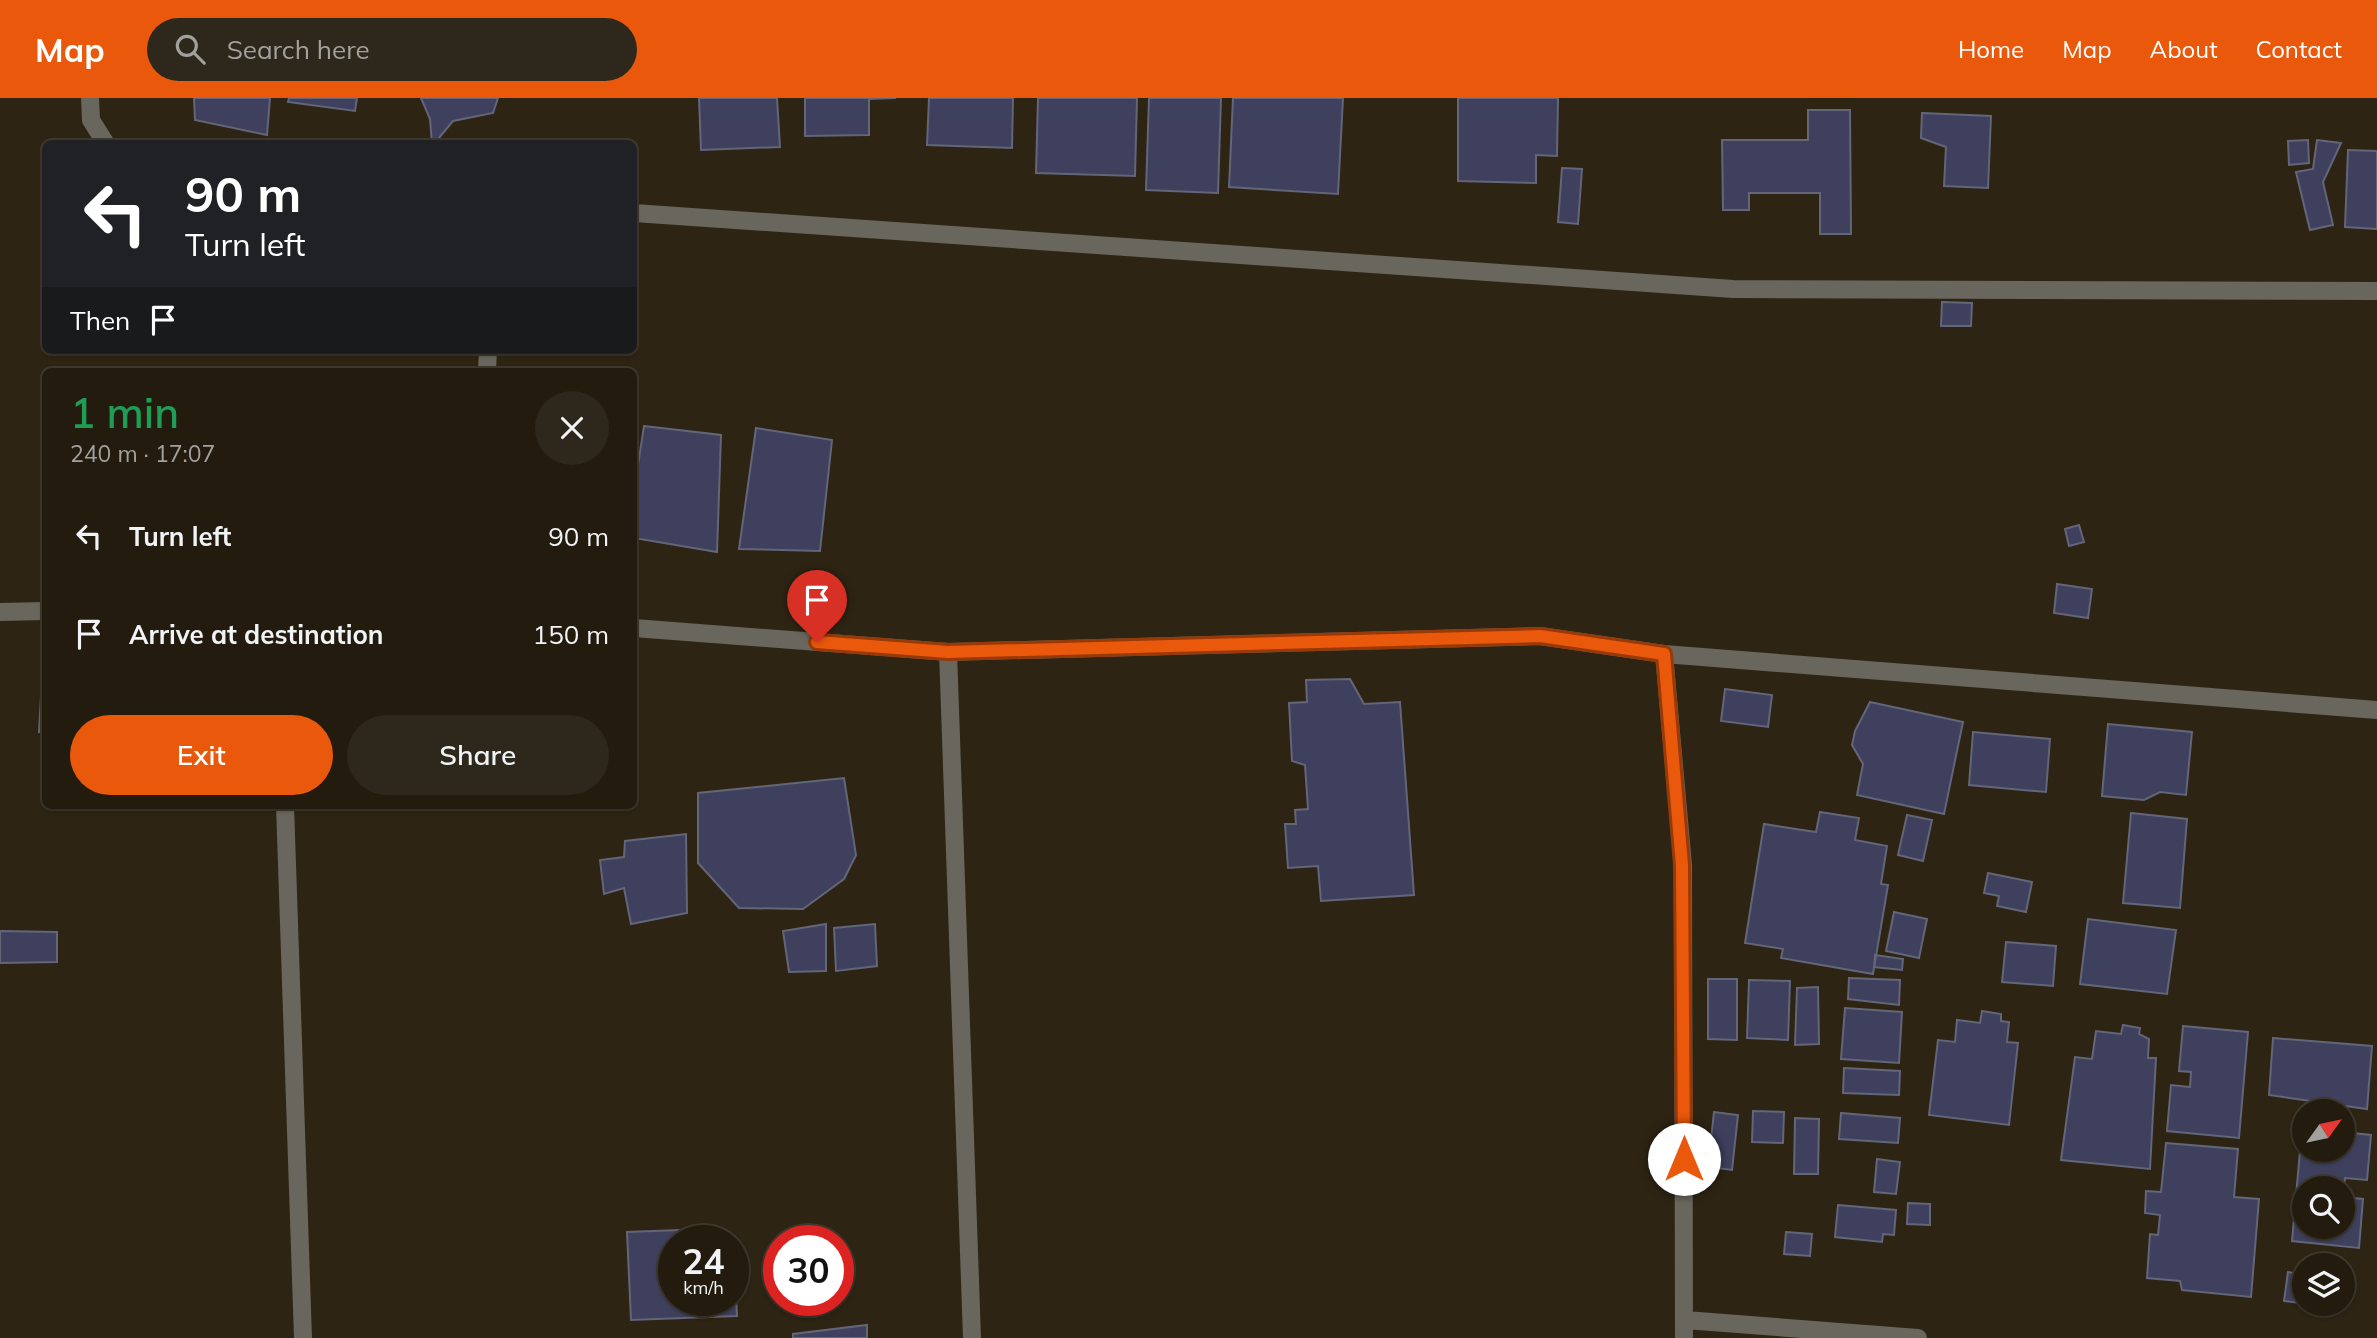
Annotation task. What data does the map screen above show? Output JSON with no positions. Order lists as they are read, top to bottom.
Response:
{
  "north": "top right",
  "page": {
    "header": "Map",
    "search": "Search here",
    "nav": [
      "Home",
      "Map",
      "About",
      "Contact"
    ],
    "turn": ["90 m", "Turn left"],
    "then": "Then",
    "heading": ["1 min", "240 m · 17:07"],
    "list": [
      {
        "name": "Turn left",
        "value": "90 m"
      },
      {
        "name": "Arrive at destination",
        "value": "150 m"
      }
    ],
    "buttons": ["Exit", "Share"],
    "speed": "24 km/h",
    "limit": "30"
  }
}
